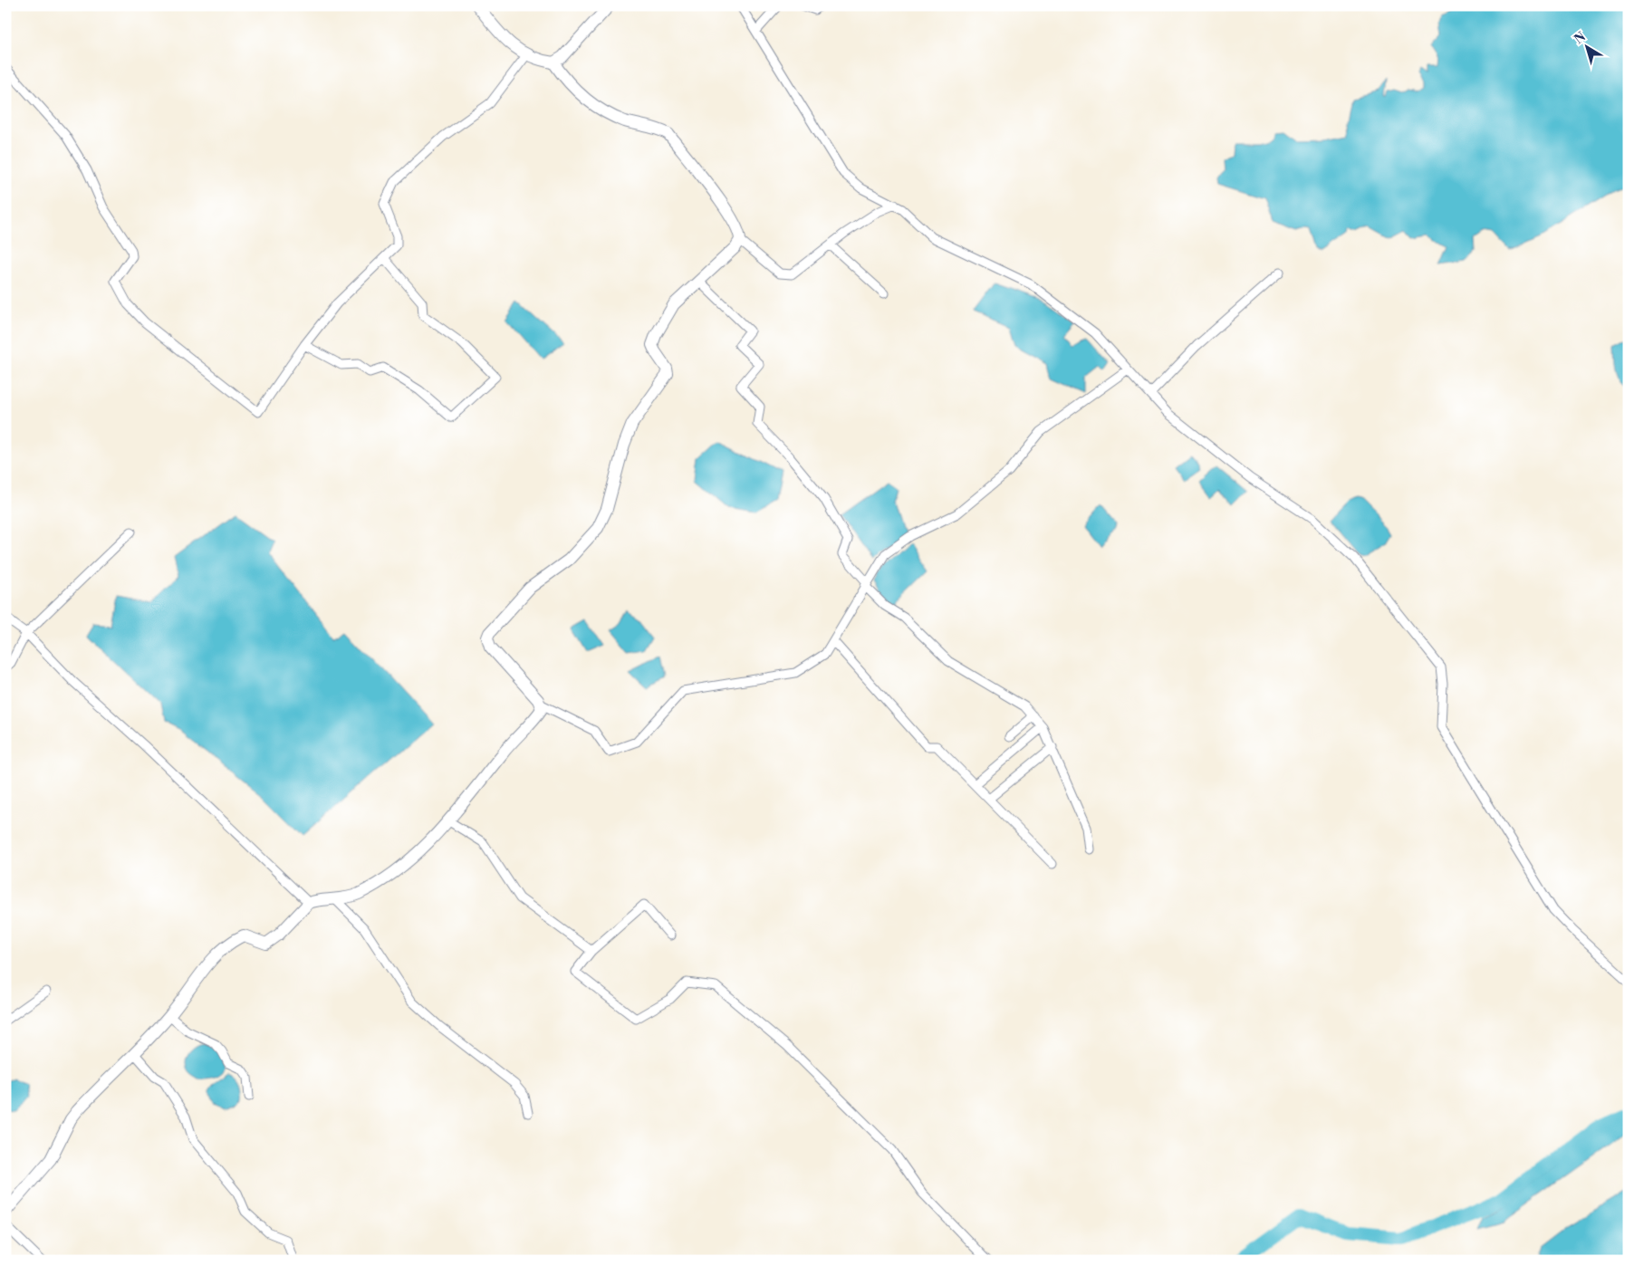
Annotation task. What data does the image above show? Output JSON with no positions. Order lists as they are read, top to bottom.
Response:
{
  "north": "top left"
}
